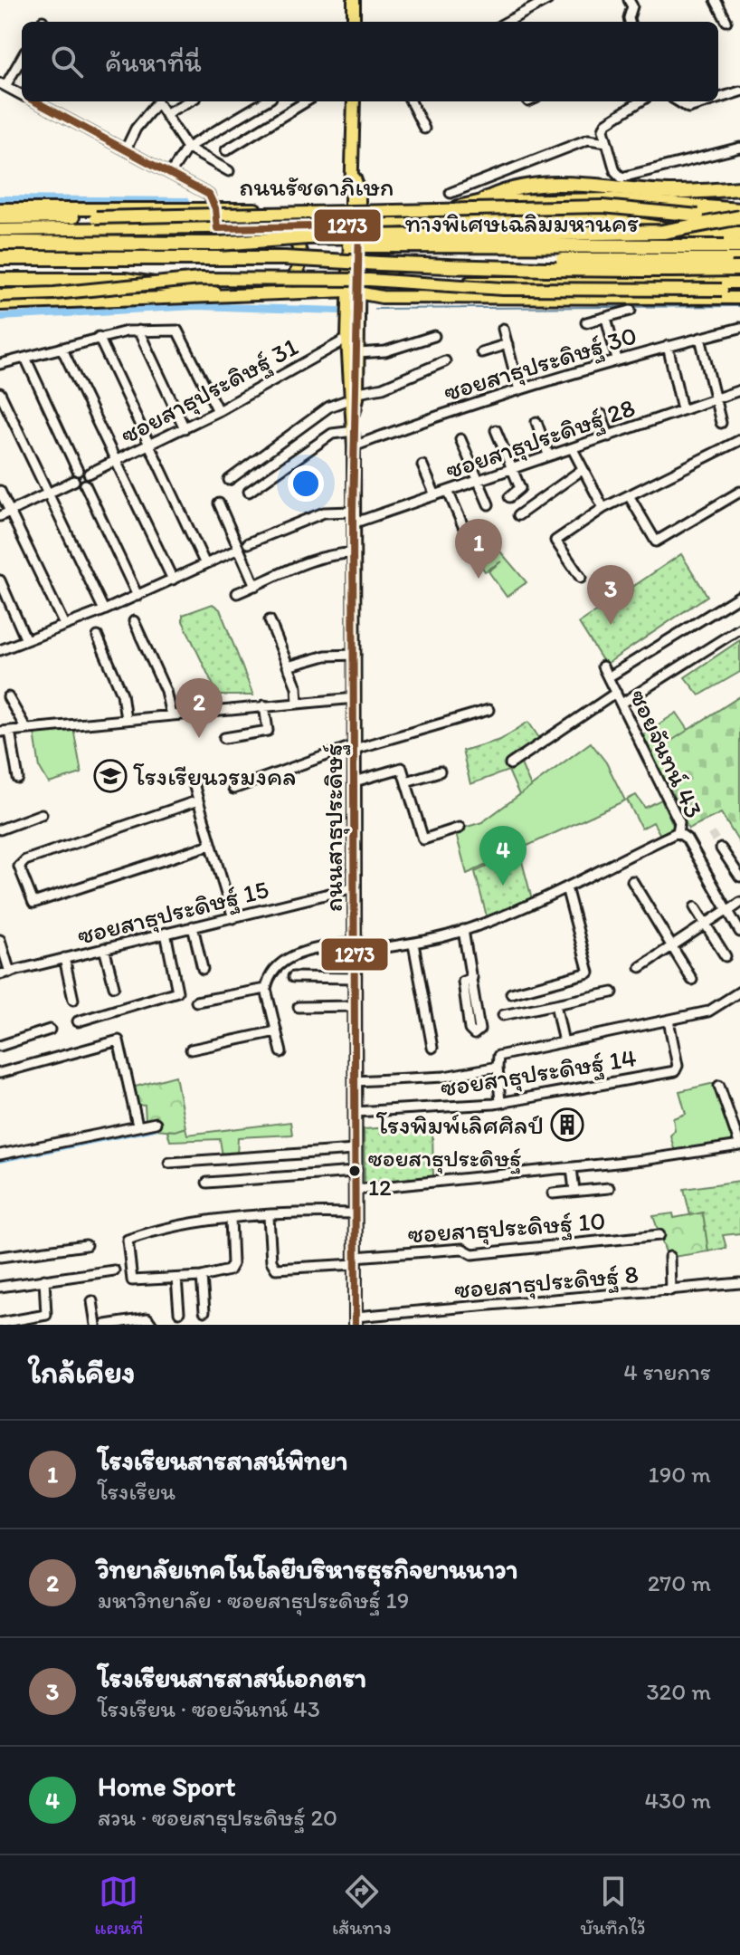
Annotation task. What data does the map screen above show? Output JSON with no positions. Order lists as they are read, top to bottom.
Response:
{
  "streets": {
    "highway": ["ทางพิเศษเฉลิมมหานคร"],
    "main road": ["ถนนรัชดาภิเษก", "ถนนสาธุประดิษฐ์"],
    "street": [
      "ซอยสาธุประดิษฐ์ 30",
      "ซอยสาธุประดิษฐ์ 31",
      "ซอยสาธุประดิษฐ์ 28",
      "ซอยจันทน์ 43",
      "ซอยสาธุประดิษฐ์ 15",
      "ซอยสาธุประดิษฐ์ 14",
      "ซอยสาธุประดิษฐ์ 10",
      "ซอยสาธุประดิษฐ์ 8"
    ]
  },
  "crossings": [
    ["ถนนรัชดาภิเษก", "ถนนสาธุประดิษฐ์"],
    ["ซอยสาธุประดิษฐ์ 30", "ถนนสาธุประดิษฐ์"],
    ["ซอยสาธุประดิษฐ์ 31", "ถนนสาธุประดิษฐ์"],
    ["ซอยสาธุประดิษฐ์ 28", "ถนนสาธุประดิษฐ์"],
    ["ถนนสาธุประดิษฐ์", "ซอยสาธุประดิษฐ์ 15"],
    ["ถนนสาธุประดิษฐ์", "ซอยสาธุประดิษฐ์ 14"],
    ["ถนนสาธุประดิษฐ์", "ซอยสาธุประดิษฐ์ 10"],
    ["ถนนสาธุประดิษฐ์", "ซอยสาธุประดิษฐ์ 8"]
  ],
  "places": {
    "school or university": ["โรงเรียนวรมงคล"],
    "building": ["โรงพิมพ์เลิศศิลป์"],
    "other": ["ซอยสาธุประดิษฐ์ 12"]
  },
  "lines": ["transit line 1273"],
  "page": {
    "search": "ค้นหาที่นี่",
    "pins": [
      "1",
      "3",
      "2",
      "4"
    ],
    "heading": ["ใกล้เคียง", "4 รายการ"],
    "list": [
      {
        "mark": "1",
        "name": "โรงเรียนสารสาสน์พิทยา",
        "note": "โรงเรียน",
        "value": "190 m"
      },
      {
        "mark": "2",
        "name": "วิทยาลัยเทคโนโลยีบริหารธุรกิจยานนาวา",
        "note": "มหาวิทยาลัย · ซอยสาธุประดิษฐ์ 19",
        "value": "270 m"
      },
      {
        "mark": "3",
        "name": "โรงเรียนสารสาสน์เอกตรา",
        "note": "โรงเรียน · ซอยจันทน์ 43",
        "value": "320 m"
      },
      {
        "mark": "4",
        "name": "Home Sport",
        "note": "สวน · ซอยสาธุประดิษฐ์ 20",
        "value": "430 m"
      }
    ],
    "nav": ["แผนที่", "เส้นทาง", "บันทึกไว้"]
  }
}
